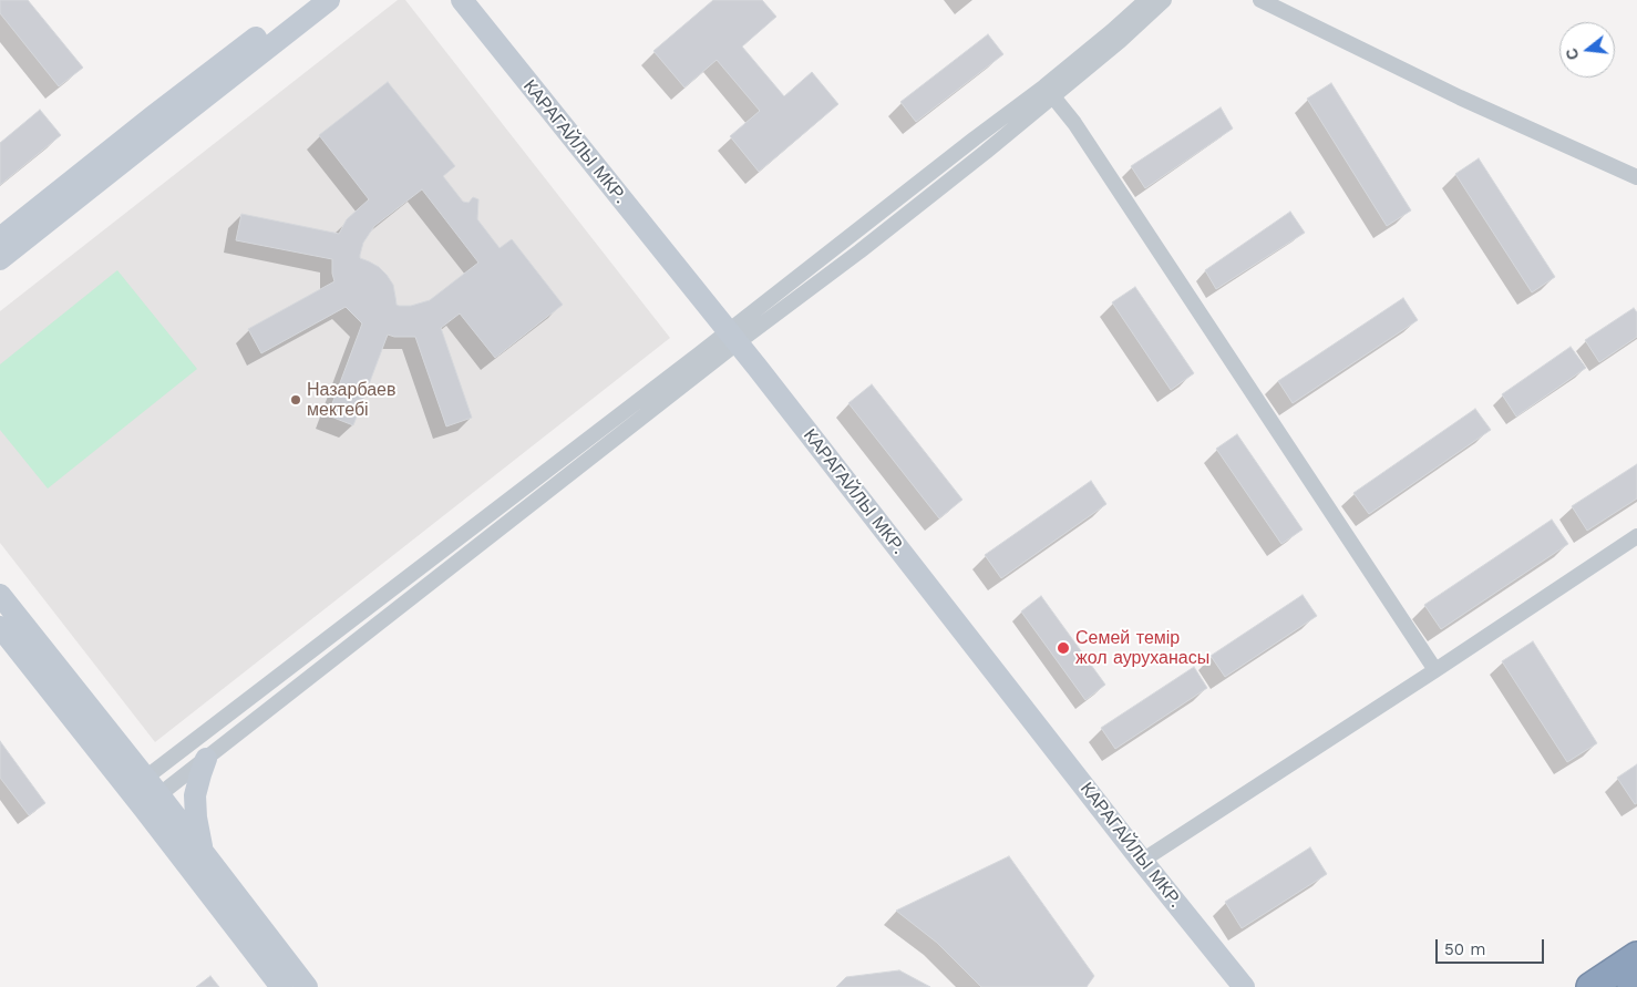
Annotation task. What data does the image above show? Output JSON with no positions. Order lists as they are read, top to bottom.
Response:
{
  "streets": {
    "street": ["КАРАГАЙЛЫ МКР."]
  },
  "places": ["Назарбаев мектебі", "Семей темір жол ауруханасы"],
  "scale_bar": "50 m",
  "north": "left"
}
